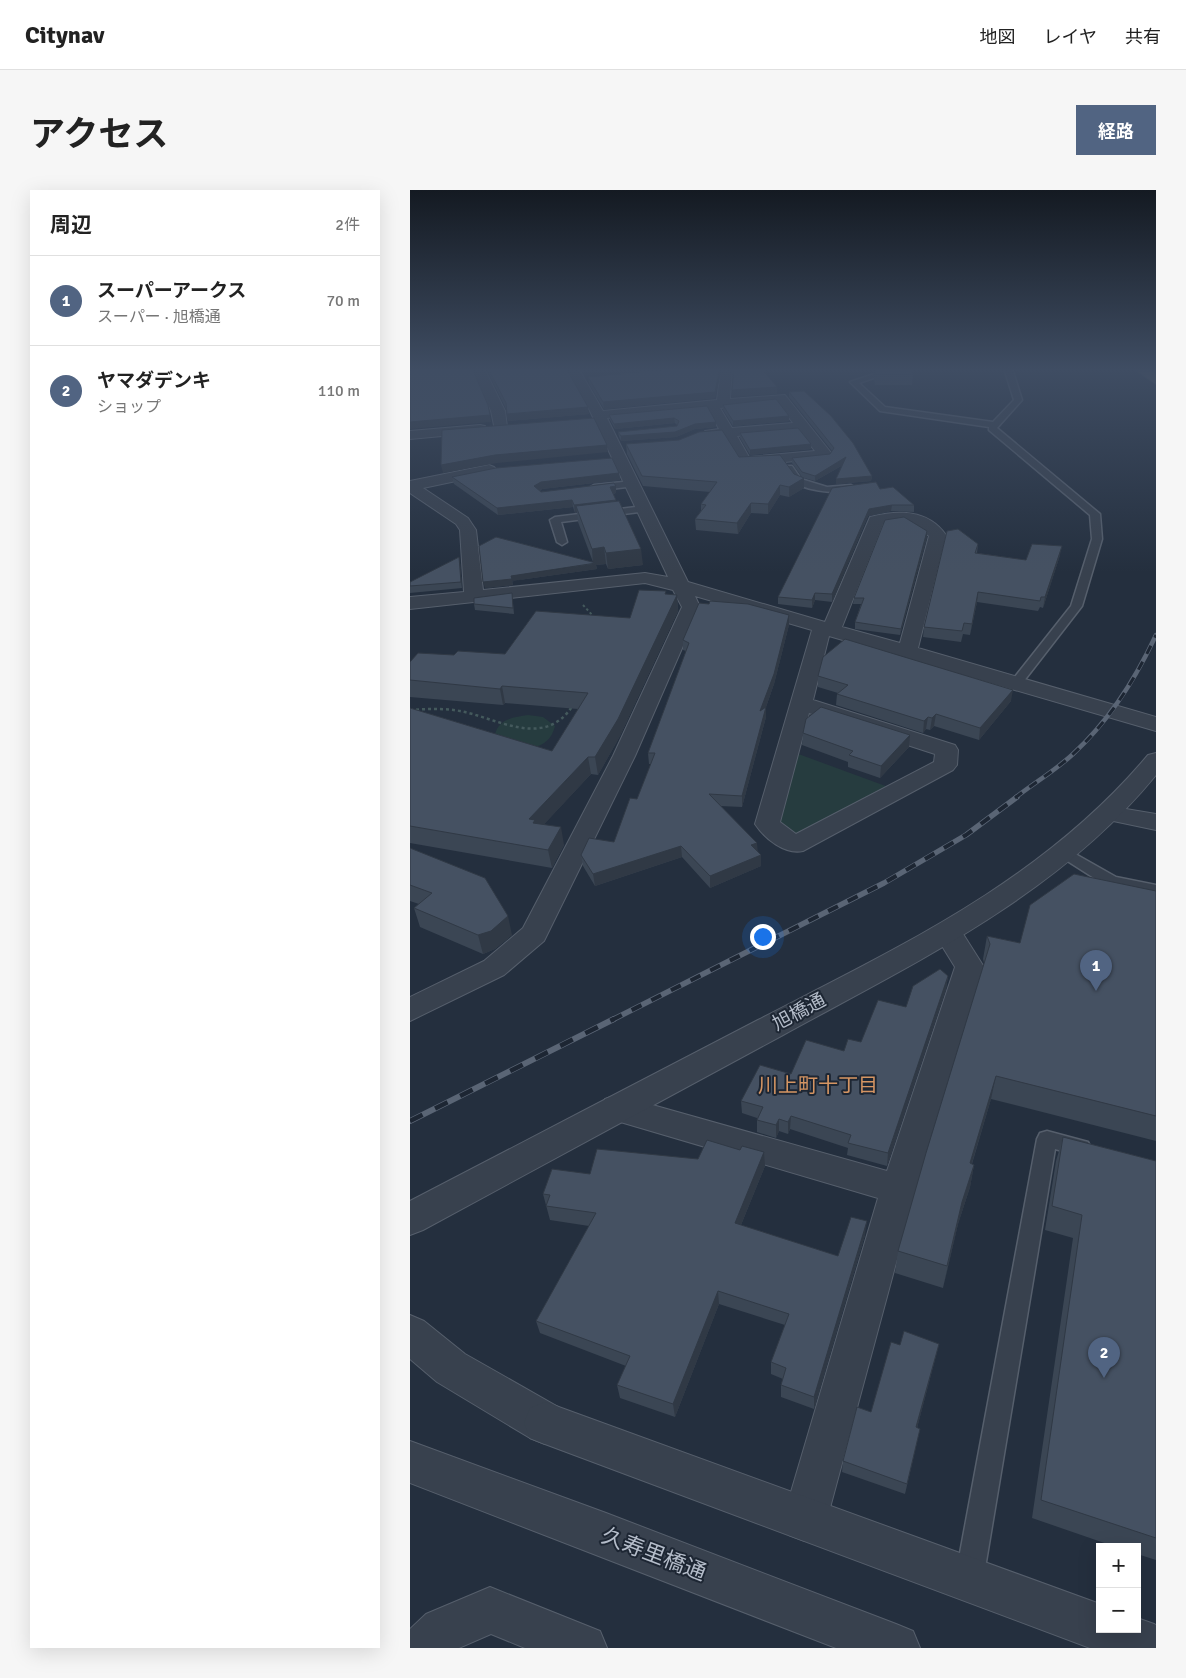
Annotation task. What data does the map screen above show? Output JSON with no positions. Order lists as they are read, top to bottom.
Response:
{
  "streets": {
    "street": ["旭橋通", "久寿里橋通"]
  },
  "districts": ["川上町十丁目"],
  "page": {
    "header": "Citynav",
    "nav": ["地図", "レイヤ", "共有"],
    "title": "アクセス",
    "buttons": "経路",
    "heading": ["周辺", "2件"],
    "list": [
      {
        "mark": "1",
        "name": "スーパーアークス",
        "note": "スーパー · 旭橋通",
        "value": "70 m"
      },
      {
        "mark": "2",
        "name": "ヤマダデンキ",
        "note": "ショップ",
        "value": "110 m"
      }
    ],
    "pins": ["1", "2"],
    "map_buttons": ["+", "−"]
  }
}
